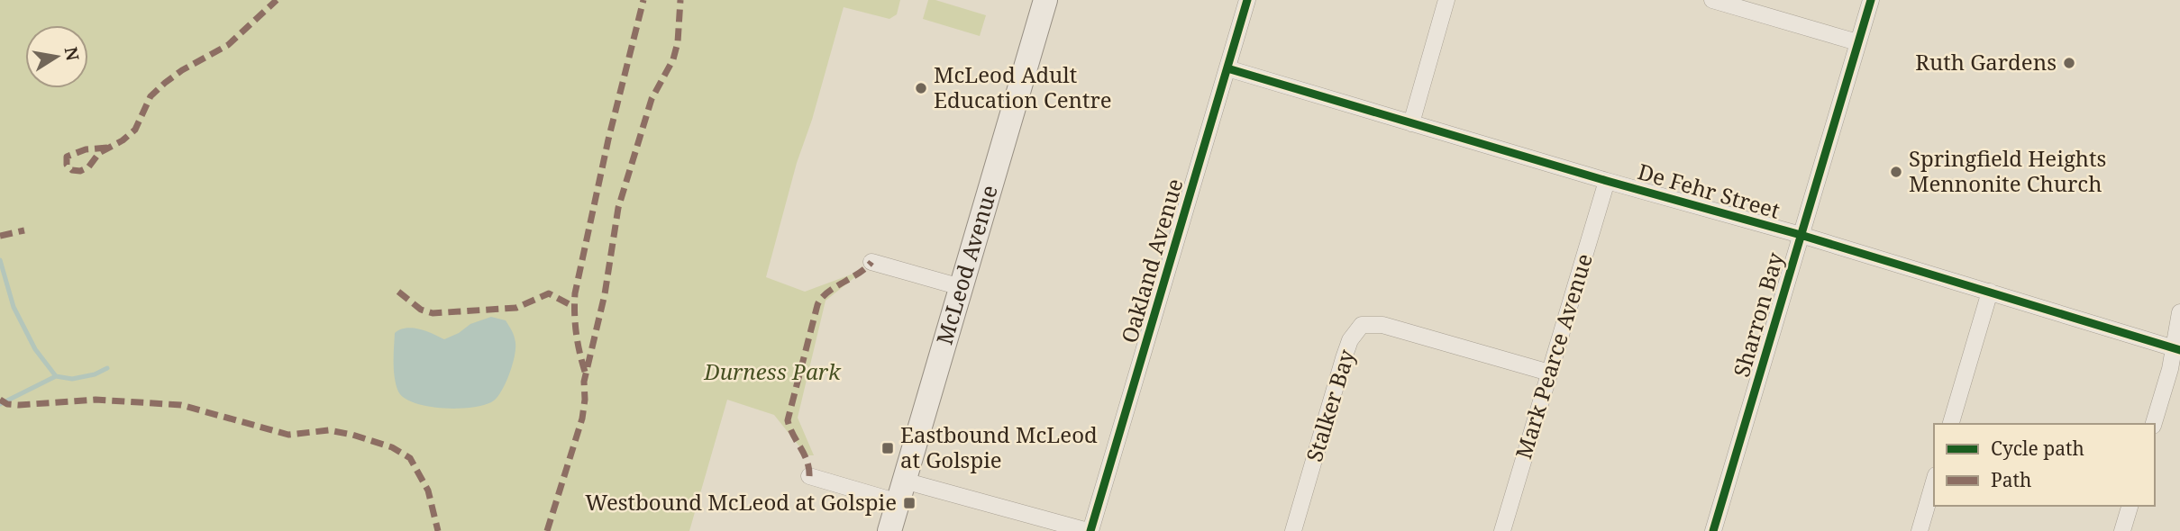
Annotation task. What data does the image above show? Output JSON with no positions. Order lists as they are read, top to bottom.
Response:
{
  "streets": {
    "street": [
      "De Fehr Street",
      "Oakland Avenue",
      "McLeod Avenue",
      "Sharron Bay",
      "Mark Pearce Avenue",
      "Stalker Bay"
    ]
  },
  "crossings": [
    ["De Fehr Street", "Oakland Avenue"],
    ["De Fehr Street", "Sharron Bay"],
    ["De Fehr Street", "Mark Pearce Avenue"],
    ["Mark Pearce Avenue", "Stalker Bay"]
  ],
  "parks": ["Durness Park"],
  "places": {
    "other": ["Ruth Gardens", "McLeod Adult Education Centre", "Springfield Heights Mennonite Church"],
    "transit": ["Eastbound McLeod at Golspie", "Westbound McLeod at Golspie"]
  },
  "legend": ["Cycle path", "Path"],
  "north": "right"
}
